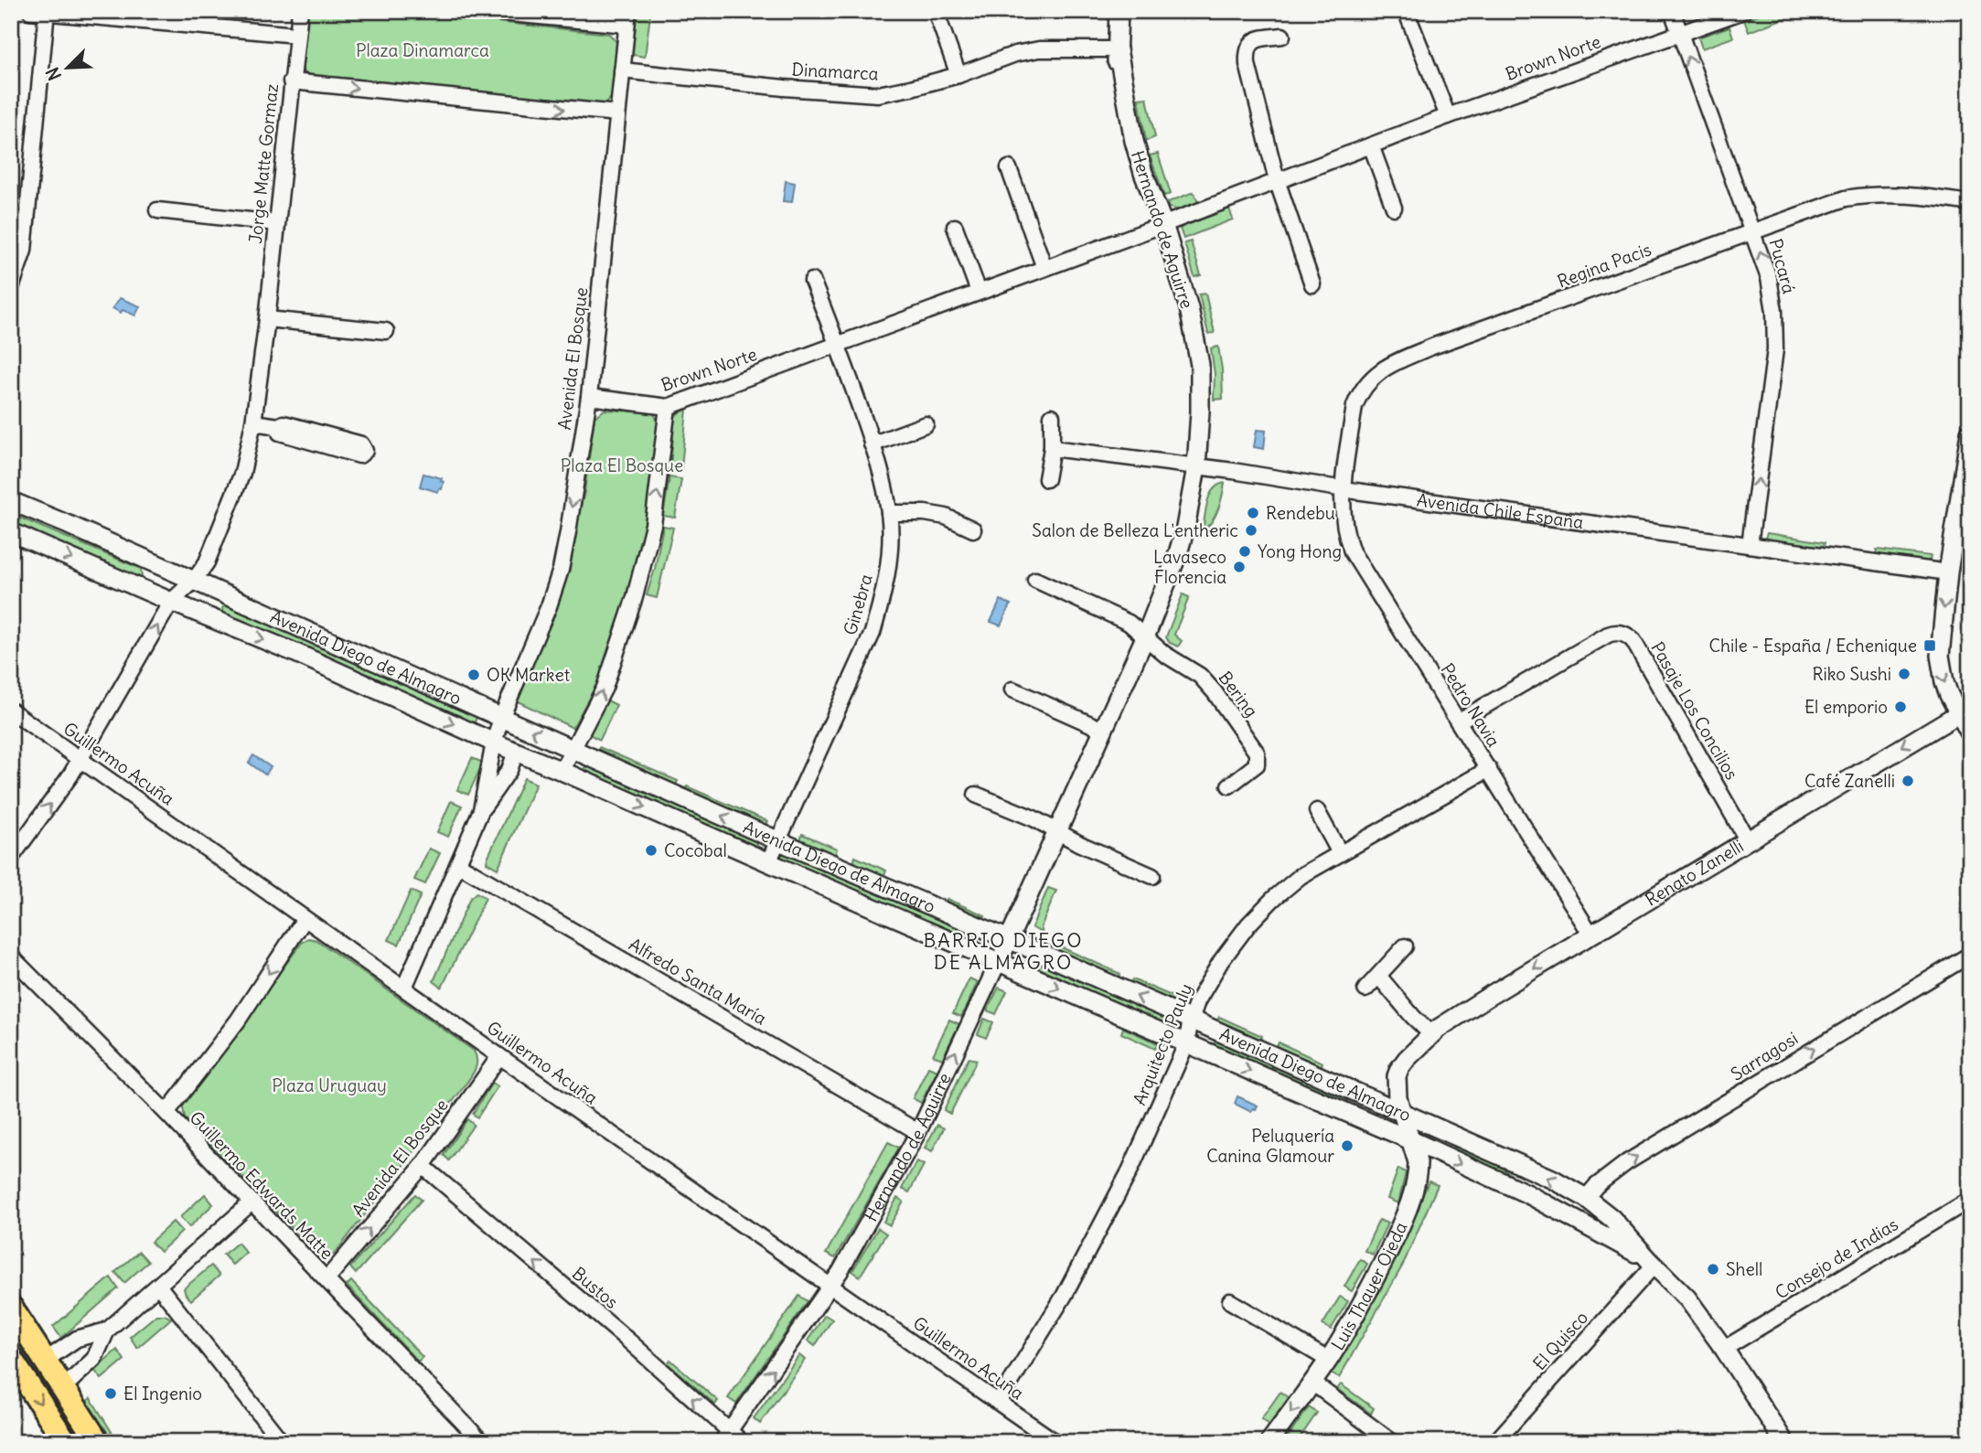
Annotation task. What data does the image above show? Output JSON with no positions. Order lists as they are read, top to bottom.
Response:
{
  "streets": {
    "street": [
      "Brown Norte",
      "Dinamarca",
      "Jorge Matte Gormaz",
      "Hernando de Aguirre",
      "Regina Pacis",
      "Pucará",
      "Avenida El Bosque",
      "Avenida Chile España",
      "Ginebra",
      "Avenida Diego de Almagro",
      "Bering",
      "Pedro Navia",
      "Pasaje Los Concilios",
      "Guillermo Acuña",
      "Renato Zanelli",
      "Alfredo Santa María",
      "Arquitecto Pauly",
      "Sarragosi",
      "Guillermo Edwards Matte",
      "Consejo de Indias",
      "Luis Thayer Ojeda",
      "Bustos",
      "El Quisco"
    ]
  },
  "crossings": [
    ["Brown Norte", "Hernando de Aguirre"],
    ["Brown Norte", "Pucará"],
    ["Brown Norte", "Avenida El Bosque"],
    ["Brown Norte", "Ginebra"],
    ["Dinamarca", "Hernando de Aguirre"],
    ["Dinamarca", "Avenida El Bosque"],
    ["Jorge Matte Gormaz", "Avenida Diego de Almagro"],
    ["Jorge Matte Gormaz", "Guillermo Acuña"],
    ["Hernando de Aguirre", "Avenida Chile España"],
    ["Hernando de Aguirre", "Avenida Diego de Almagro"],
    ["Hernando de Aguirre", "Bering"],
    ["Hernando de Aguirre", "Guillermo Acuña"],
    ["Hernando de Aguirre", "Alfredo Santa María"],
    ["Hernando de Aguirre", "Bustos"],
    ["Regina Pacis", "Pucará"],
    ["Regina Pacis", "Avenida Chile España"],
    ["Regina Pacis", "Pedro Navia"],
    ["Pucará", "Avenida Chile España"],
    ["Avenida El Bosque", "Avenida Diego de Almagro"],
    ["Avenida El Bosque", "Guillermo Acuña"],
    ["Avenida El Bosque", "Alfredo Santa María"],
    ["Avenida El Bosque", "Guillermo Edwards Matte"],
    ["Avenida El Bosque", "Bustos"],
    ["Avenida Chile España", "Pedro Navia"],
    ["Ginebra", "Avenida Diego de Almagro"],
    ["Avenida Diego de Almagro", "Renato Zanelli"],
    ["Avenida Diego de Almagro", "Arquitecto Pauly"],
    ["Avenida Diego de Almagro", "Sarragosi"],
    ["Avenida Diego de Almagro", "Consejo de Indias"],
    ["Avenida Diego de Almagro", "Luis Thayer Ojeda"],
    ["Avenida Diego de Almagro", "El Quisco"],
    ["Pedro Navia", "Pasaje Los Concilios"],
    ["Pedro Navia", "Renato Zanelli"],
    ["Pedro Navia", "Arquitecto Pauly"],
    ["Pasaje Los Concilios", "Renato Zanelli"],
    ["Guillermo Acuña", "Arquitecto Pauly"]
  ],
  "one_way": [
    "Pucará",
    "Renato Zanelli",
    "Sarragosi",
    "Bustos"
  ],
  "districts": ["BARRIO DIEGO DE ALMAGRO"],
  "parks": ["Plaza Dinamarca", "Plaza El Bosque", "Plaza Uruguay"],
  "places": {
    "other": [
      "Rendebu",
      "Salon de Belleza L'entheric",
      "Yong Hong",
      "Lavaseco Florencia",
      "Riko Sushi",
      "OK Market",
      "El emporio",
      "Café Zanelli",
      "Cocobal",
      "Peluquería Canina Glamour",
      "Shell",
      "El Ingenio"
    ],
    "transit": ["Chile - España / Echenique"]
  },
  "north": "bottom left"
}
